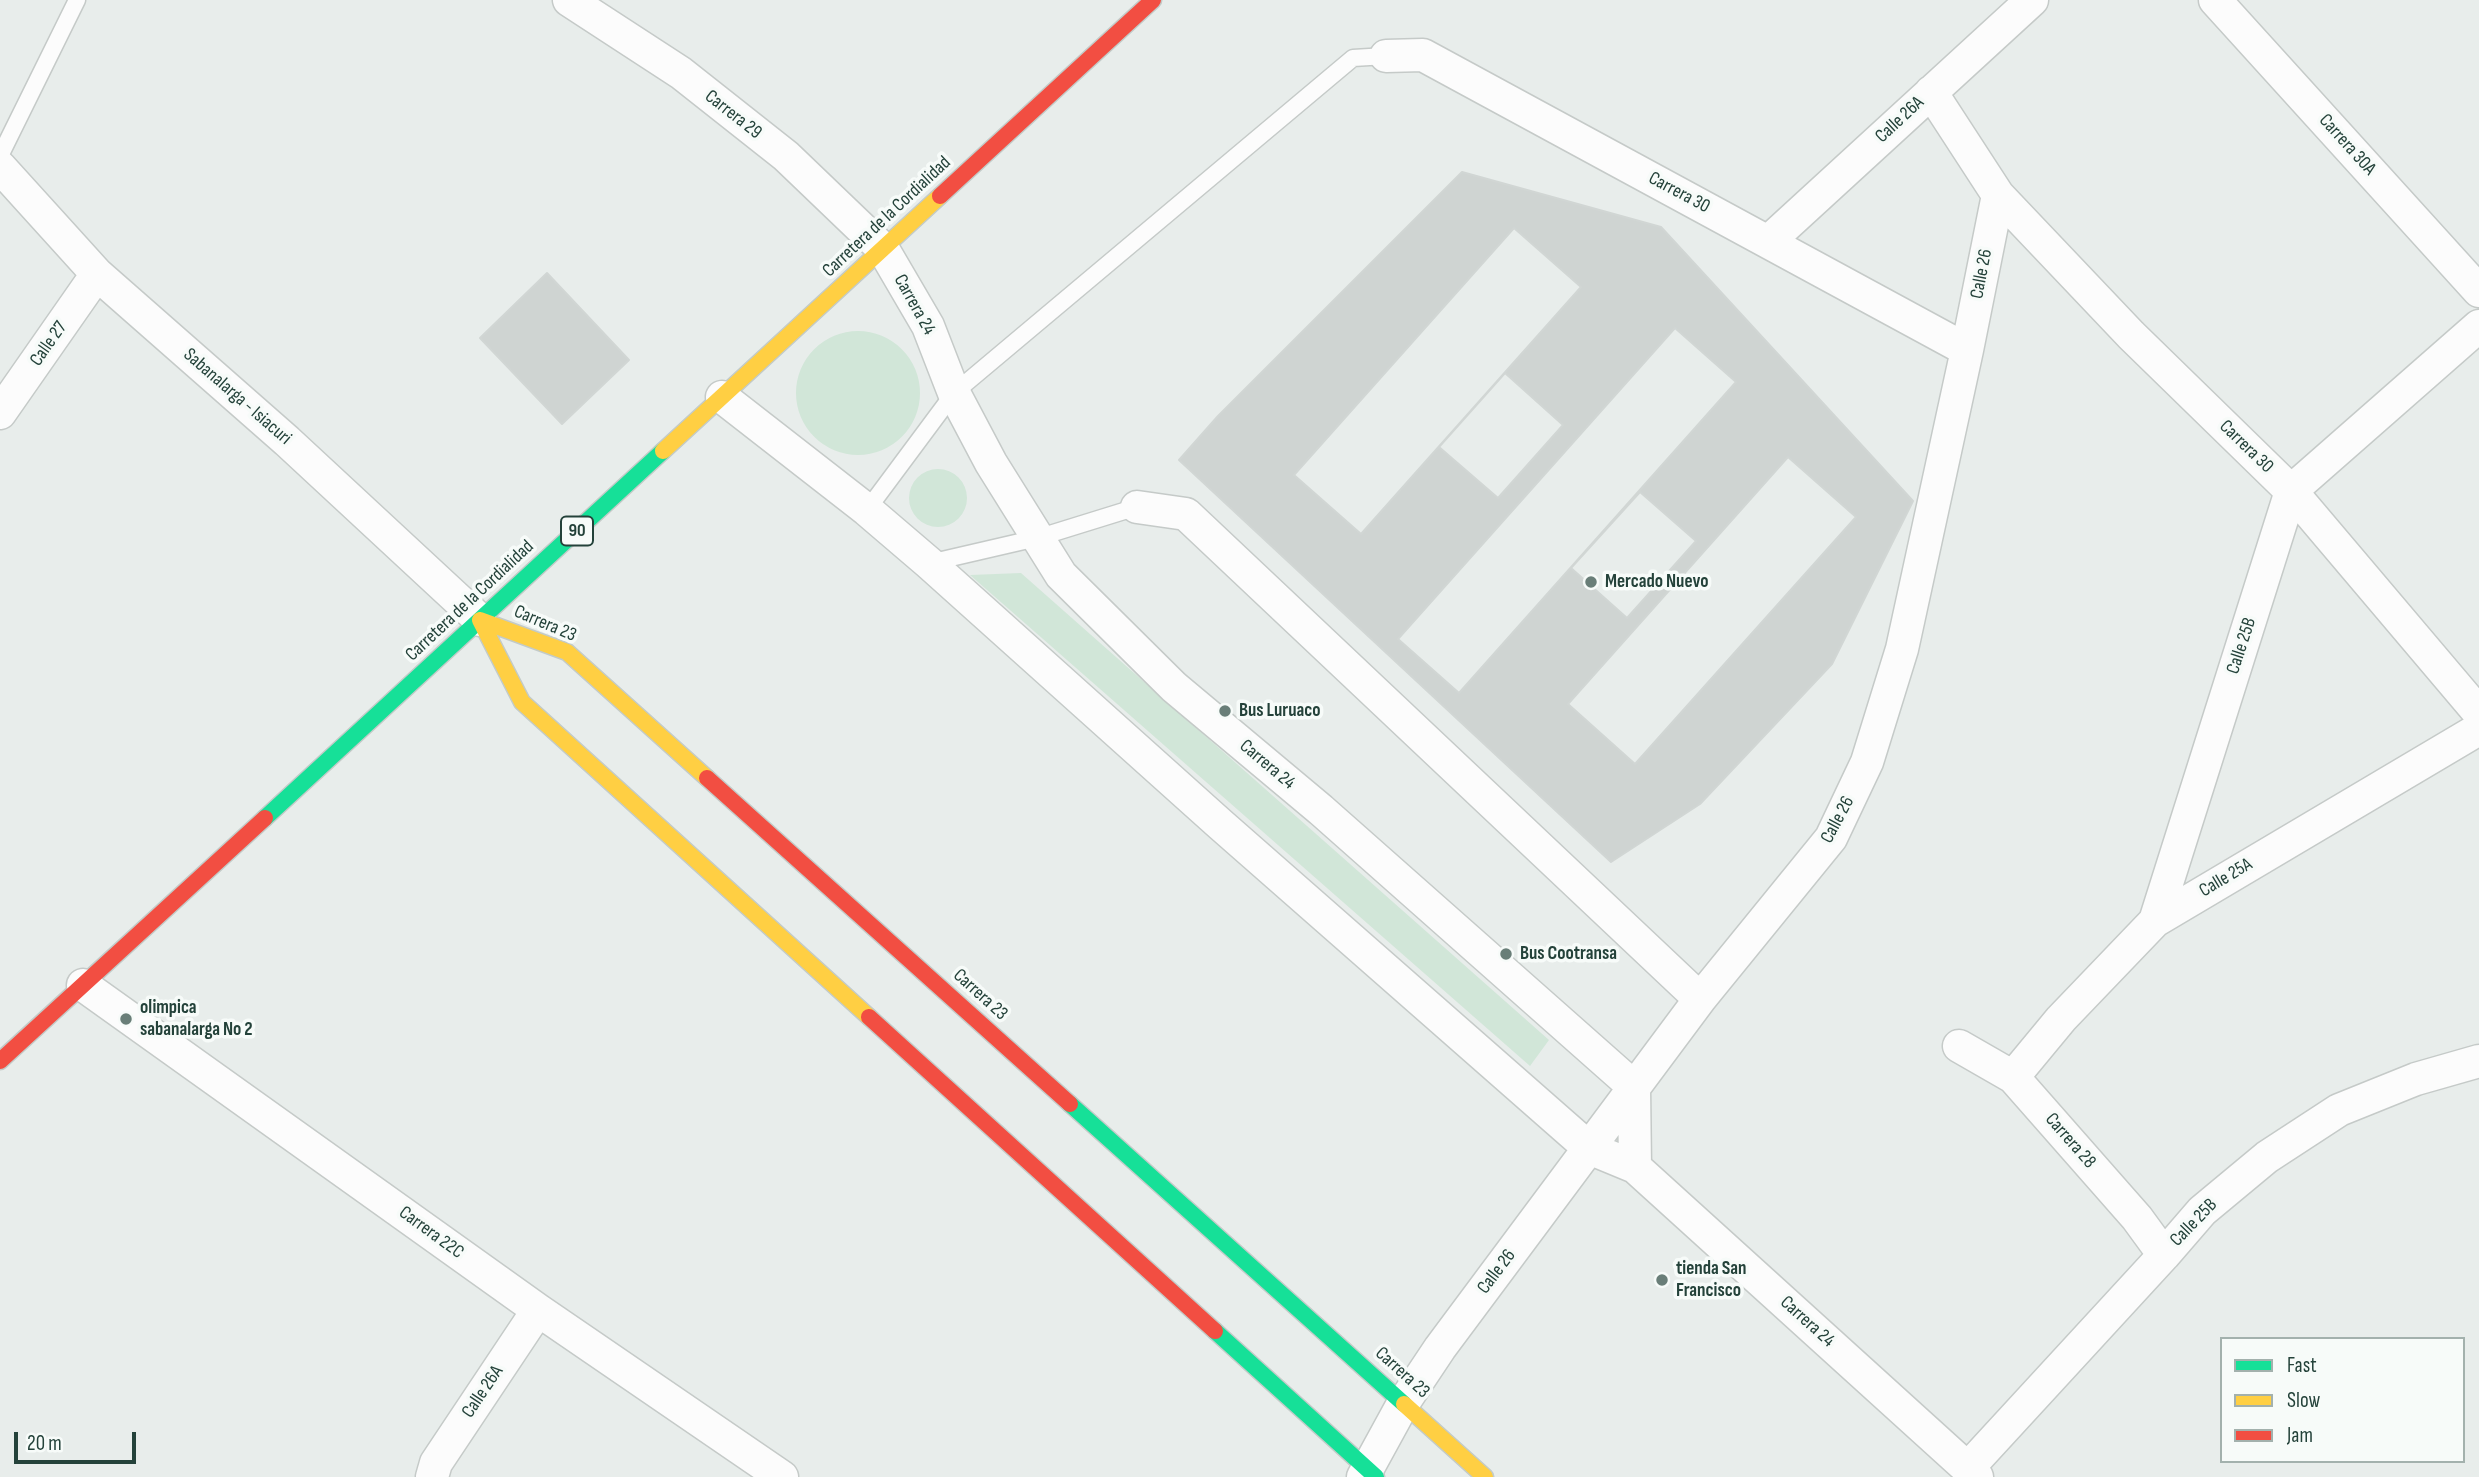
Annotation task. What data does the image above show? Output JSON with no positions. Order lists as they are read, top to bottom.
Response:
{
  "streets": {
    "main road": ["Carretera de la Cordialidad", "90", "Carrera 23"],
    "street": [
      "Carrera 29",
      "Calle 26A",
      "Carrera 30A",
      "Carrera 30",
      "Calle 26",
      "Carrera 24",
      "Calle 27",
      "Sabanalarga - Isiacuri",
      "Calle 25B",
      "Calle 25A",
      "Carrera 28",
      "Carrera 22C"
    ]
  },
  "crossings": [
    ["Carrera 29", "Carretera de la Cordialidad"],
    ["Carrera 29", "Carrera 24"],
    ["Calle 26A", "Carrera 30"],
    ["Calle 26A", "Carrera 22C"],
    ["Carrera 30", "Calle 26"],
    ["Carrera 30", "Calle 25B"],
    ["Carretera de la Cordialidad", "Carrera 24"],
    ["Carretera de la Cordialidad", "Sabanalarga - Isiacuri"],
    ["Carretera de la Cordialidad", "Carrera 23"],
    ["Carretera de la Cordialidad", "Carrera 22C"],
    ["Calle 26", "Carrera 24"],
    ["Calle 26", "Carrera 23"],
    ["Carrera 24", "Calle 25B"],
    ["Calle 27", "Sabanalarga - Isiacuri"],
    ["Sabanalarga - Isiacuri", "Carrera 23"],
    ["Calle 25B", "Calle 25A"],
    ["Calle 25B", "Carrera 28"],
    ["Calle 25A", "Carrera 28"]
  ],
  "places": [
    "Mercado Nuevo",
    "Bus Luruaco",
    "Bus Cootransa",
    "olimpica sabanalarga No 2",
    "tienda San Francisco"
  ],
  "legend": ["Fast", "Slow", "Jam"],
  "scale_bar": "20 m"
}
